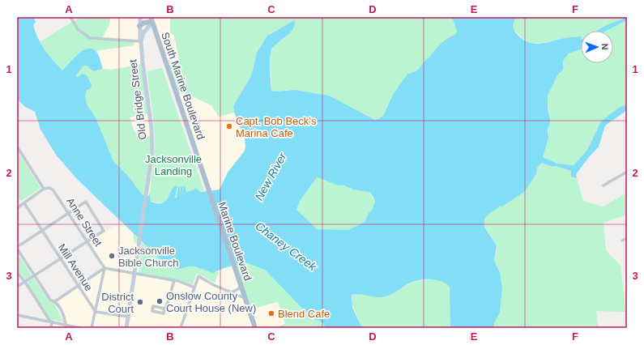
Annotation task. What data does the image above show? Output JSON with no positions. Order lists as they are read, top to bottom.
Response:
{
  "streets": {
    "main road": ["South Marine Boulevard", "Old Bridge Street", "Marine Boulevard"],
    "street": ["Anne Street", "Mill Avenue"]
  },
  "crossings": [
    ["South Marine Boulevard", "Marine Boulevard"]
  ],
  "water": ["New River", "Chaney Creek"],
  "parks": ["Jacksonville Landing"],
  "places": [
    "Capt. Bob Beck’s Marina Cafe",
    "Jacksonville Bible Church",
    "Onslow County Court House (New)",
    "District Court",
    "Blend Cafe"
  ],
  "north": "right",
  "grid": {
    "columns": [
      "A",
      "B",
      "C",
      "D",
      "E",
      "F"
    ],
    "rows": ["1", "2", "3"]
  }
}
